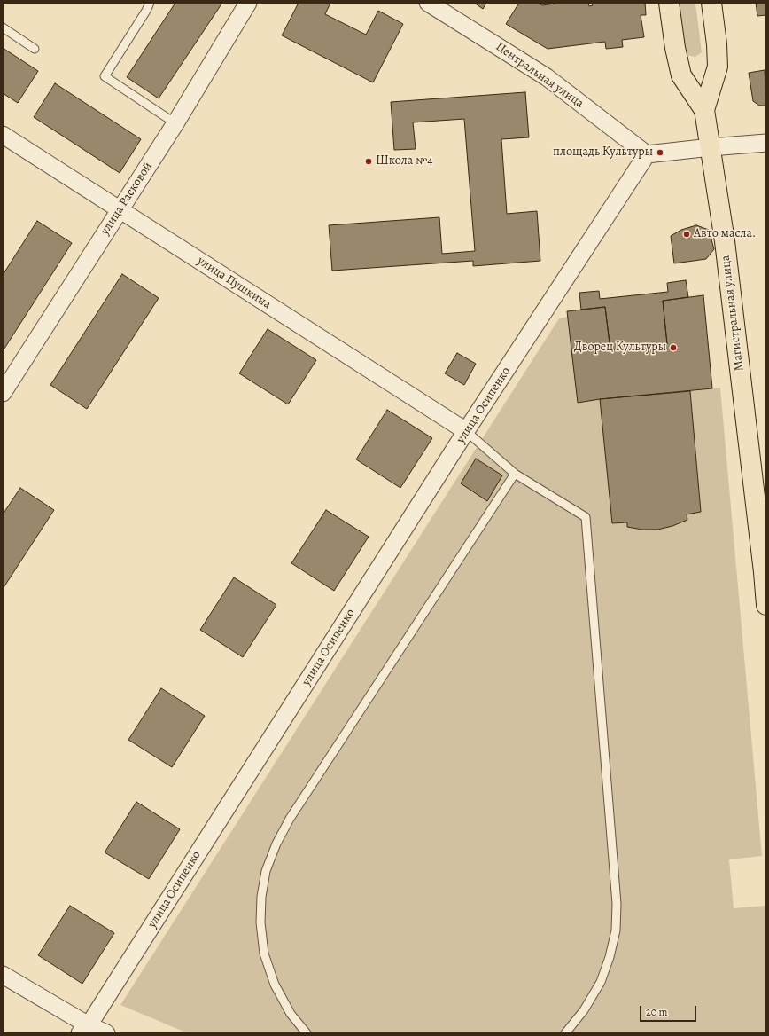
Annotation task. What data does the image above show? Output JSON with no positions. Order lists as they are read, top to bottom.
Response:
{
  "streets": {
    "main road": ["Магистральная улица"],
    "street": [
      "Центральная улица",
      "улица Расковой",
      "улица Пушкина",
      "улица Осипенко"
    ]
  },
  "crossings": [
    ["Центральная улица", "улица Осипенко"],
    ["улица Расковой", "улица Пушкина"],
    ["улица Пушкина", "улица Осипенко"]
  ],
  "places": [
    "площадь Культуры",
    "Школа №4",
    "Авто масла.",
    "Дворец Культуры"
  ],
  "scale_bar": "20 m"
}
